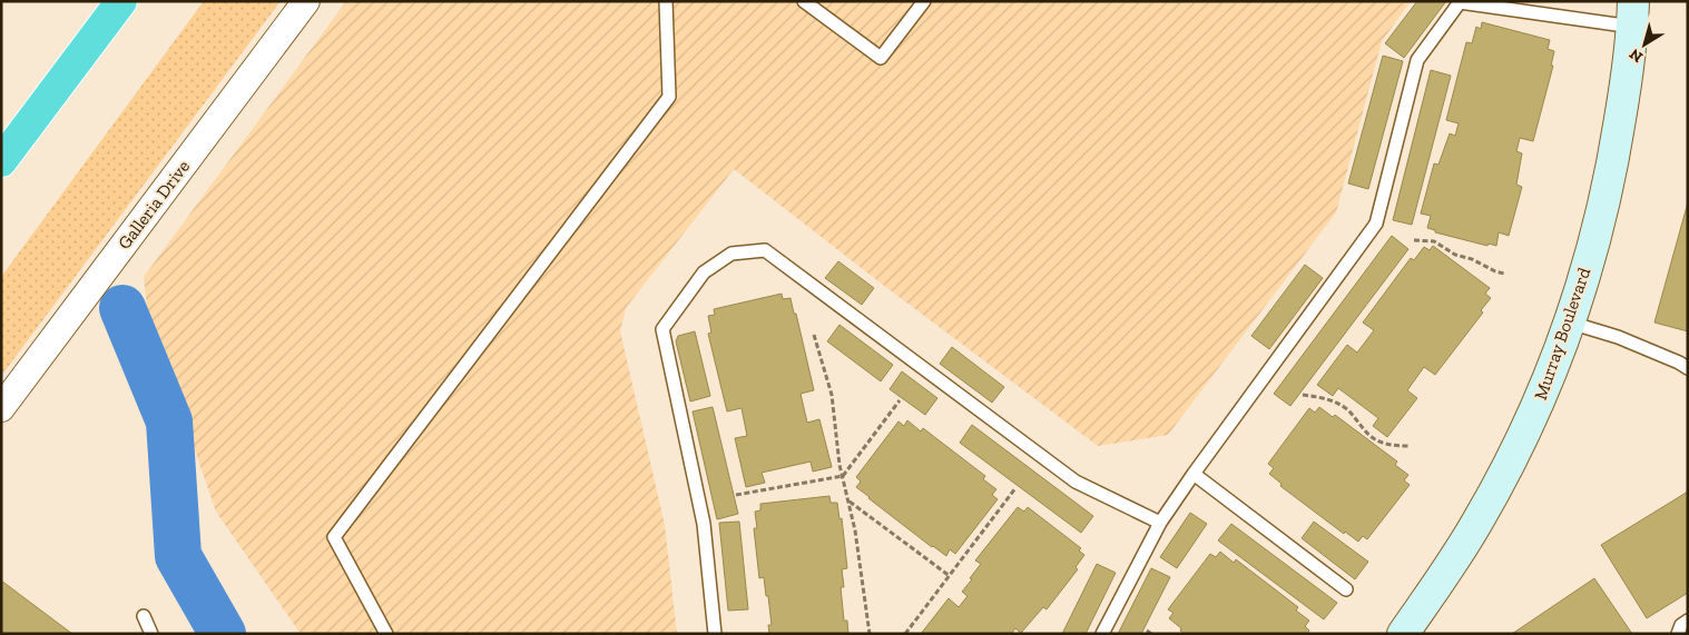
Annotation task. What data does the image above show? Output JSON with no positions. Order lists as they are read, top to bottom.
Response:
{
  "streets": {
    "main road": ["Murray Boulevard"],
    "street": ["Galleria Drive"]
  },
  "north": "bottom left"
}
